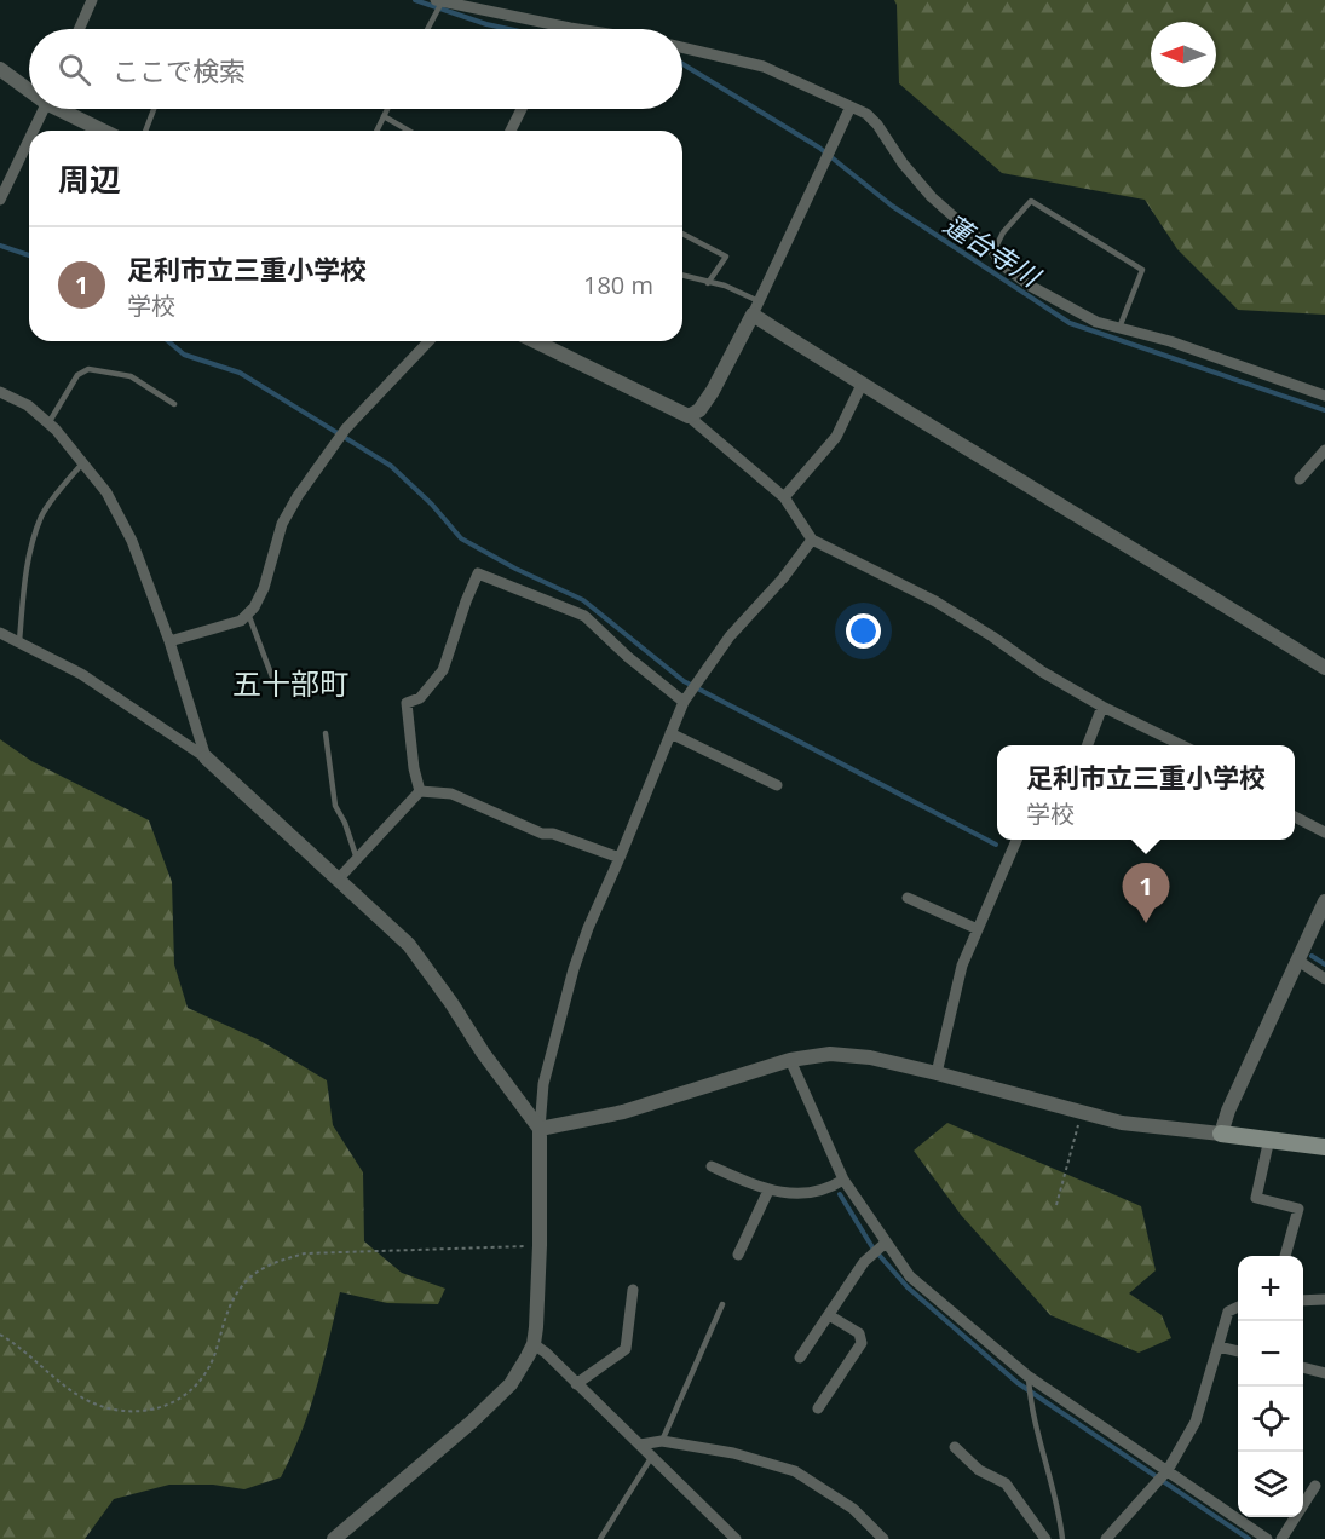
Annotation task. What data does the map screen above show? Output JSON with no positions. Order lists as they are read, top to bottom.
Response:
{
  "districts": ["五十部町"],
  "water": ["蓮台寺川"],
  "north": "left",
  "page": {
    "search": "ここで検索",
    "heading": "周辺",
    "list": [
      {
        "mark": "1",
        "name": "足利市立三重小学校",
        "note": "学校",
        "value": "180 m"
      }
    ],
    "popup": ["足利市立三重小学校", "学校"],
    "pins": "1",
    "map_buttons": ["+", "−"]
  }
}
